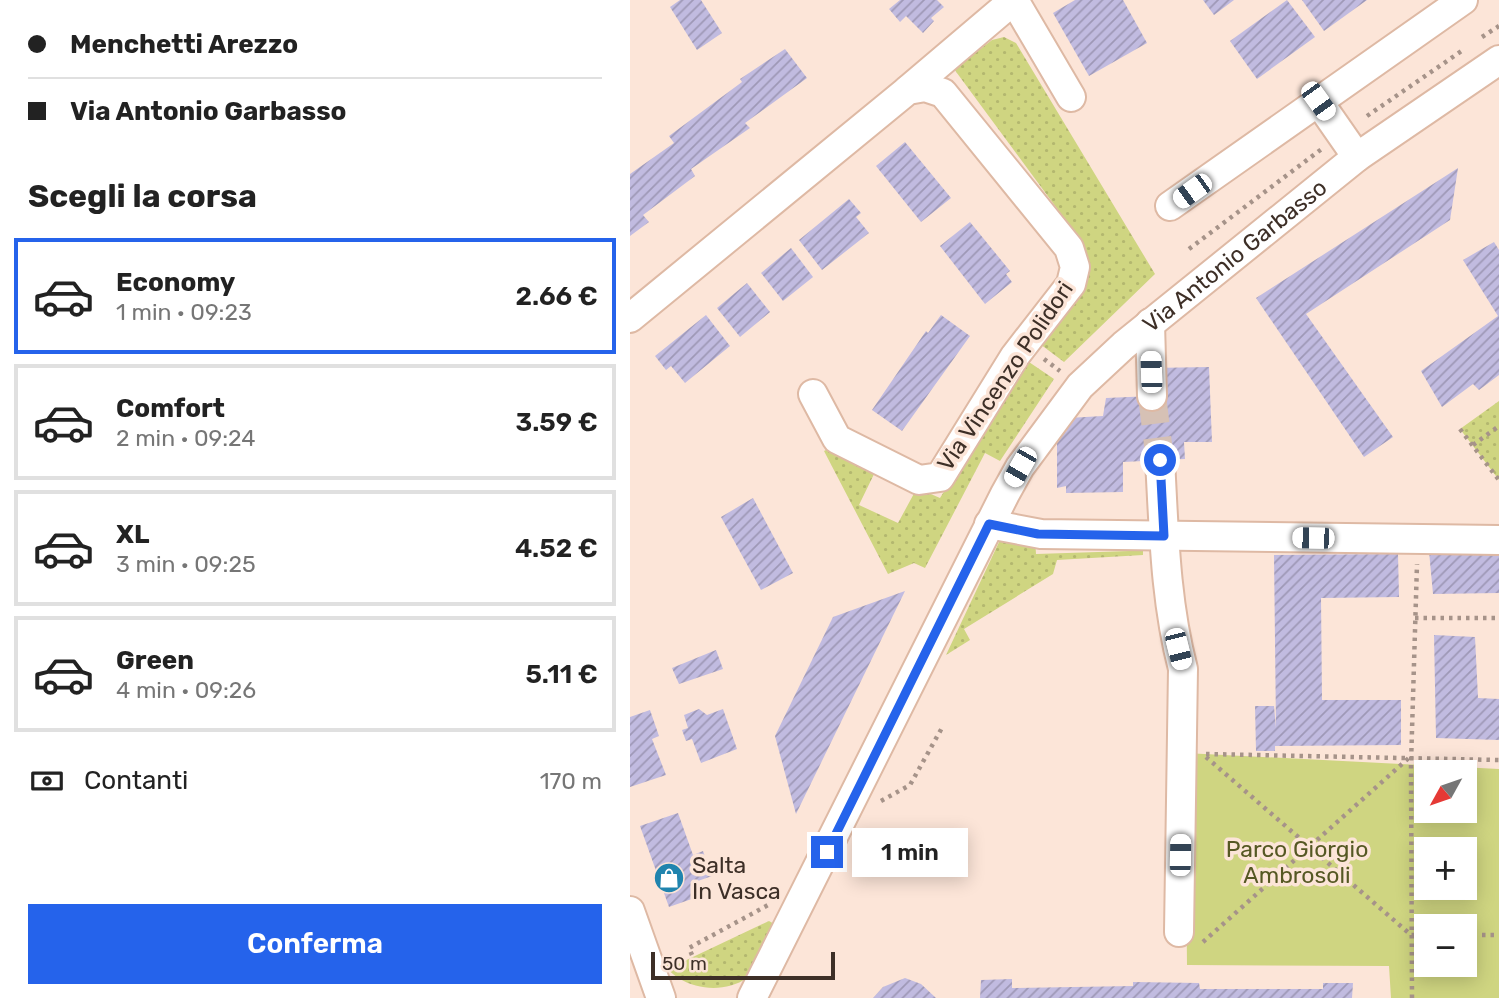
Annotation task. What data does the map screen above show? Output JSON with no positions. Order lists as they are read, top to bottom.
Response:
{
  "streets": {
    "street": ["Via Antonio Garbasso", "Via Vincenzo Polidori"]
  },
  "parks": ["Parco Giorgio Ambrosoli"],
  "places": {
    "shop": ["Salta In Vasca"]
  },
  "scale_bar": "50 m",
  "north": "bottom left",
  "page": {
    "banner": ["Menchetti Arezzo", "Via Antonio Garbasso"],
    "heading": "Scegli la corsa",
    "list": [
      {
        "name": "Economy",
        "note": "1 min · 09:23",
        "value": "2.66 €"
      },
      {
        "name": "Comfort",
        "note": "2 min · 09:24",
        "value": "3.59 €"
      },
      {
        "name": "XL",
        "note": "3 min · 09:25",
        "value": "4.52 €"
      },
      {
        "name": "Green",
        "note": "4 min · 09:26",
        "value": "5.11 €"
      }
    ],
    "pay": ["Contanti", "170 m"],
    "map_buttons": ["+", "−"],
    "bubble": "1 min",
    "buttons": "Conferma",
    "scale": "50 m"
  }
}
